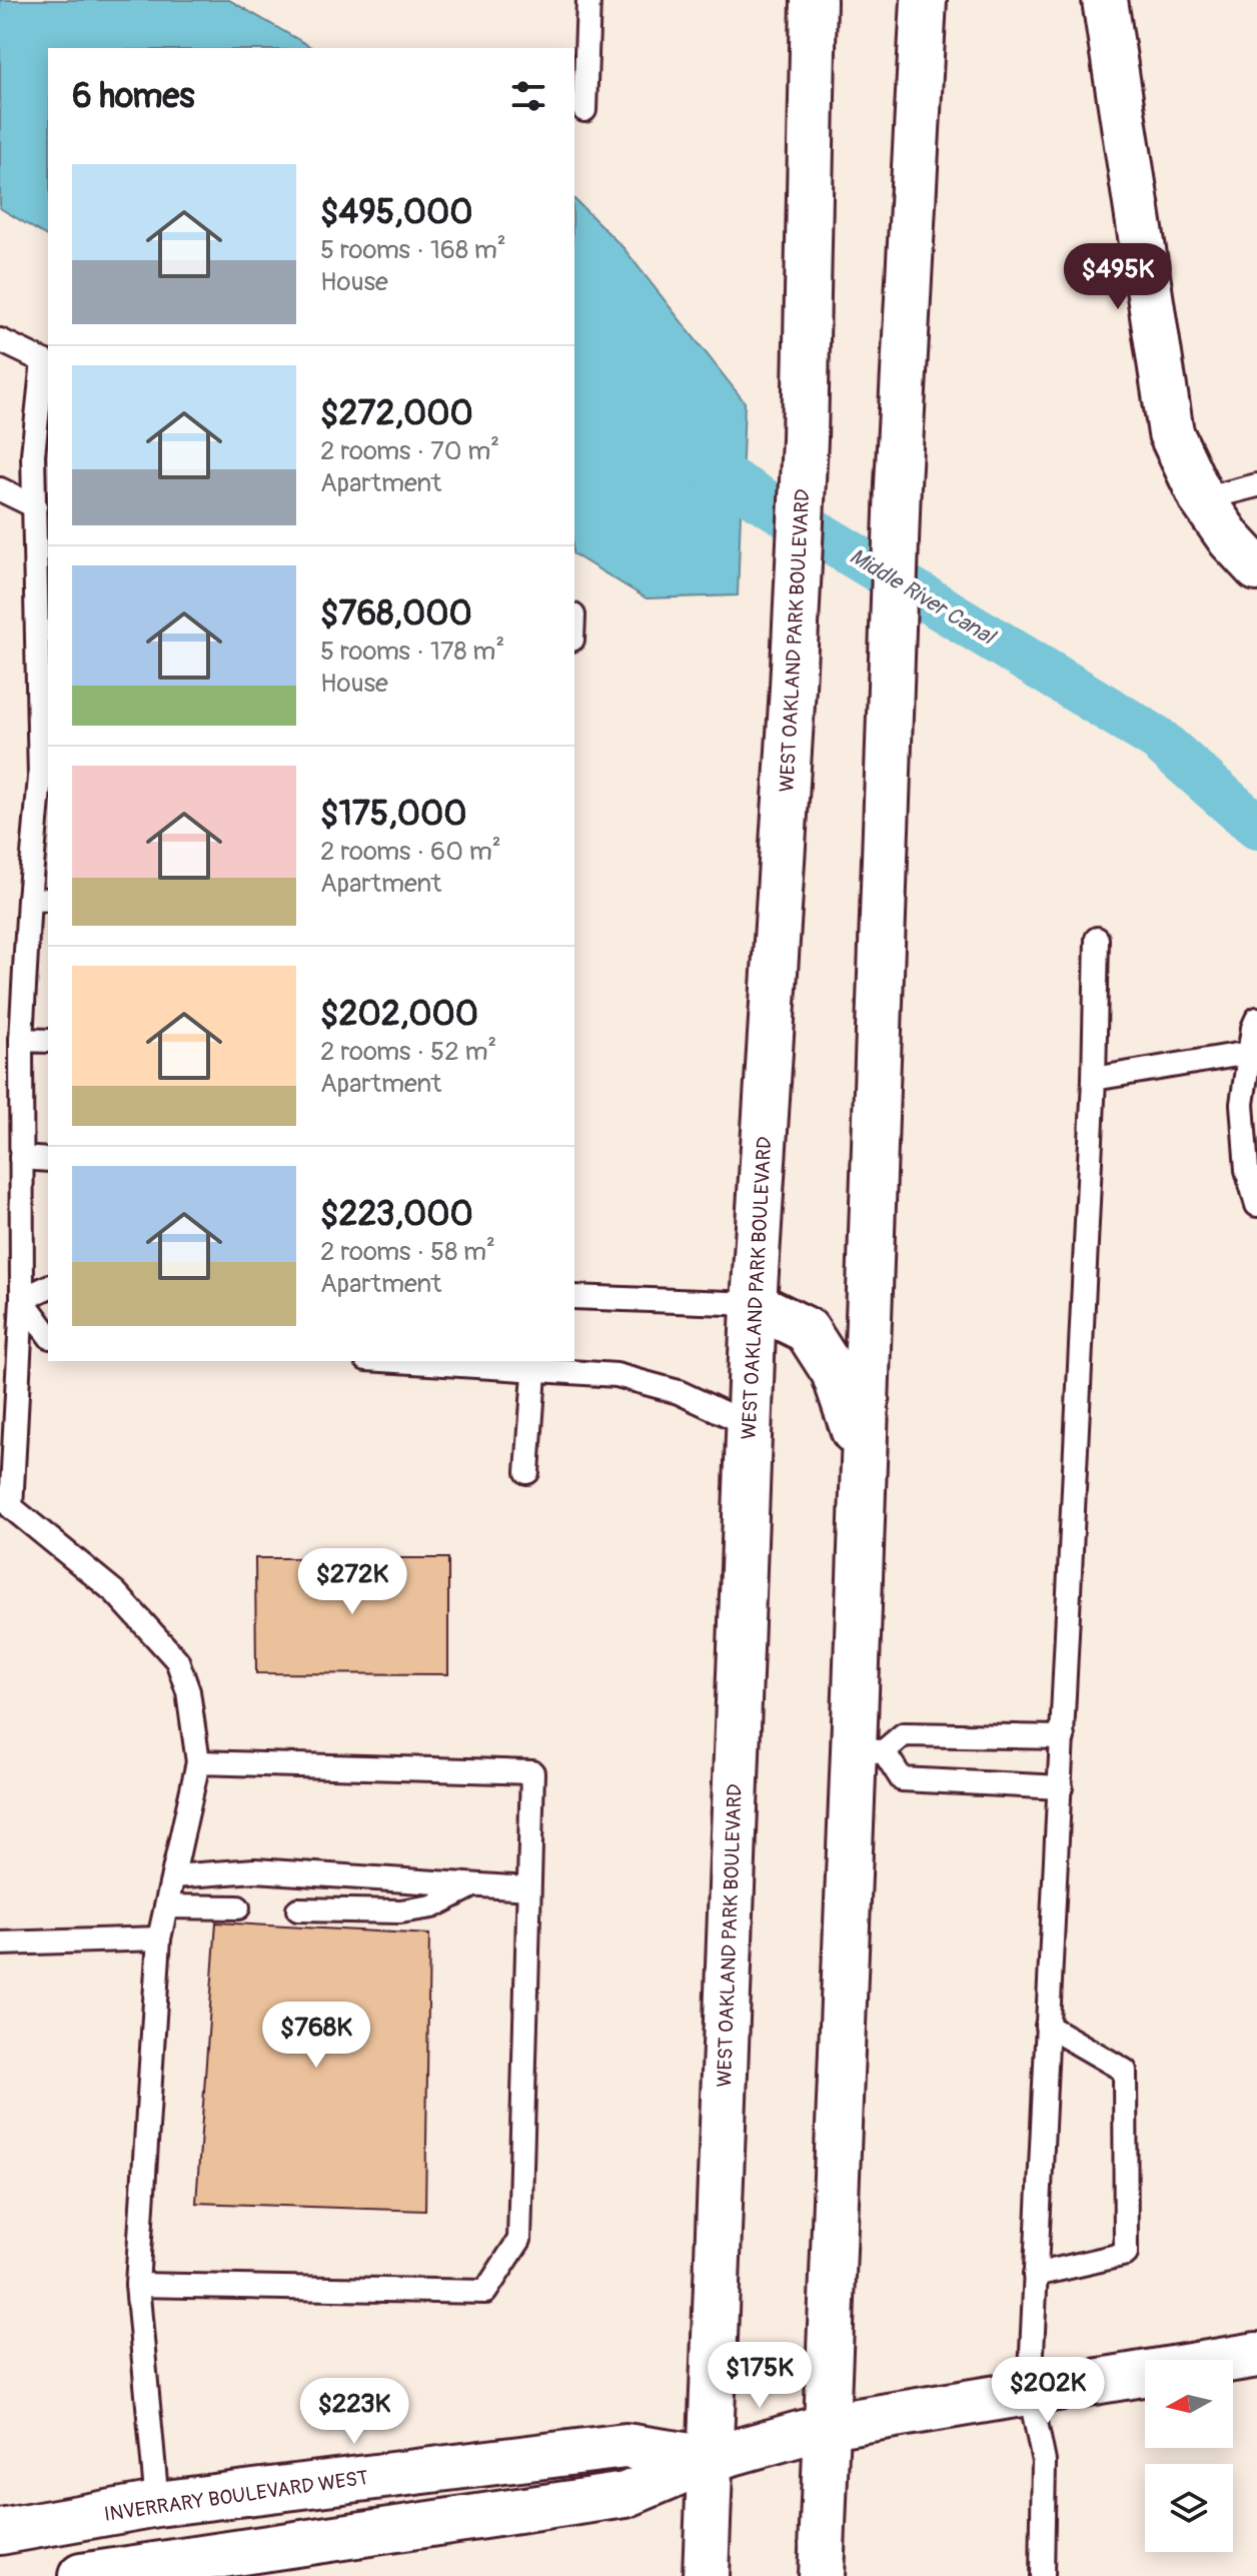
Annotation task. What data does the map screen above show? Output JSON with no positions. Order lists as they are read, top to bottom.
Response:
{
  "streets": {
    "main road": ["WEST OAKLAND PARK BOULEVARD", "INVERRARY BOULEVARD WEST"]
  },
  "crossings": [
    ["WEST OAKLAND PARK BOULEVARD", "INVERRARY BOULEVARD WEST"]
  ],
  "water": ["Middle River Canal"],
  "north": "left",
  "page": {
    "heading": "6 homes",
    "list": [
      {
        "name": "$495,000",
        "note": "5 rooms · 168 m² · House"
      },
      {
        "name": "$272,000",
        "note": "2 rooms · 70 m² · Apartment"
      },
      {
        "name": "$768,000",
        "note": "5 rooms · 178 m² · House"
      },
      {
        "name": "$175,000",
        "note": "2 rooms · 60 m² · Apartment"
      },
      {
        "name": "$202,000",
        "note": "2 rooms · 52 m² · Apartment"
      },
      {
        "name": "$223,000",
        "note": "2 rooms · 58 m² · Apartment"
      }
    ],
    "price": [
      "$495K",
      "$272K",
      "$768K",
      "$175K",
      "$202K",
      "$223K"
    ]
  }
}
